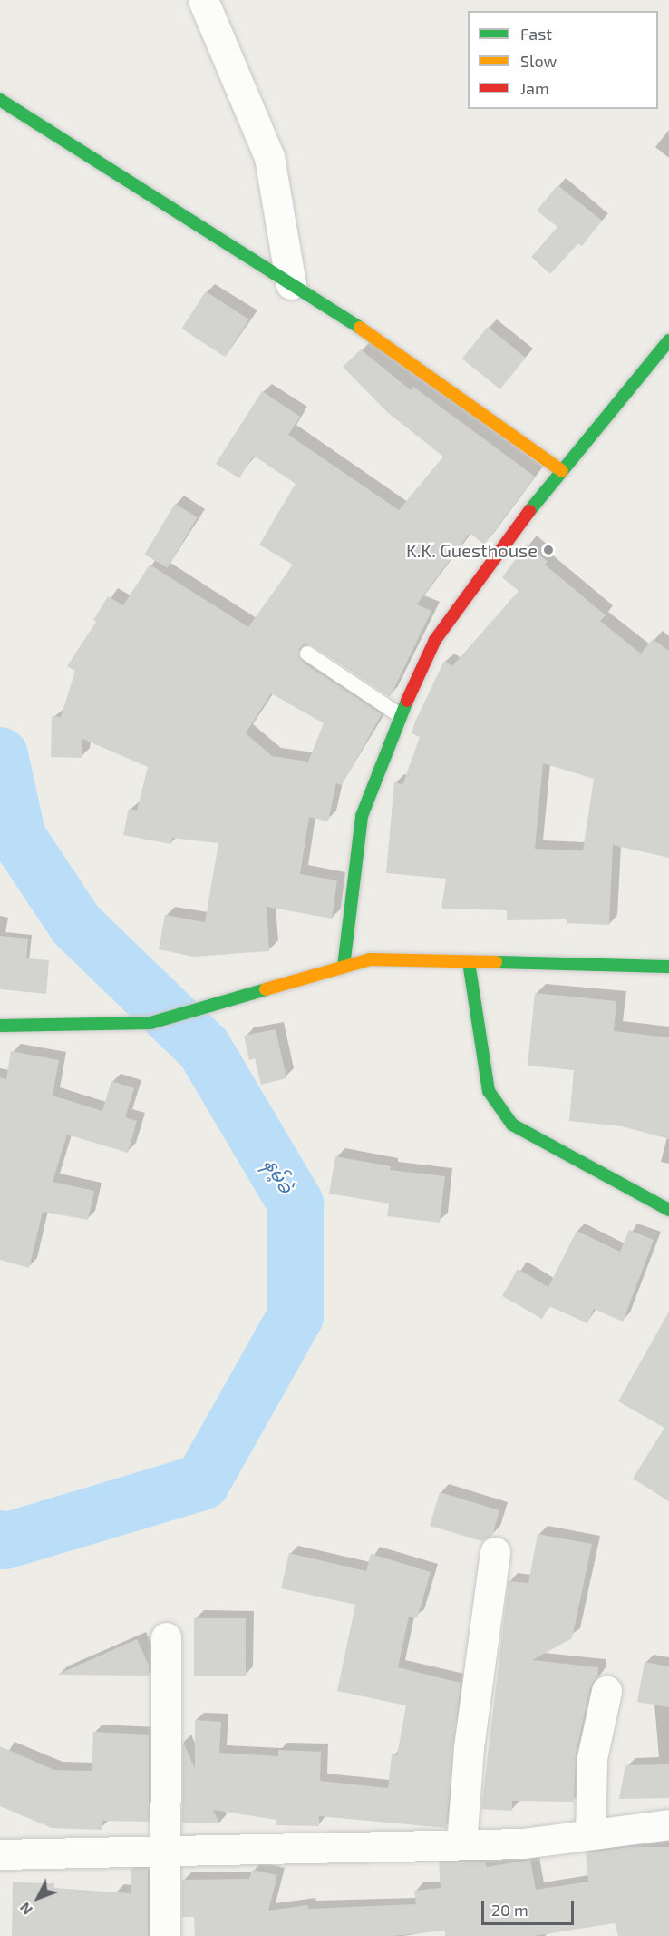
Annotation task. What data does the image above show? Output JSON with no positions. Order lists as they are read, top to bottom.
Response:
{
  "water": ["နမ့်ခဲ"],
  "places": ["K.K. Guesthouse"],
  "legend": ["Fast", "Slow", "Jam"],
  "scale_bar": "20 m",
  "north": "bottom left"
}
